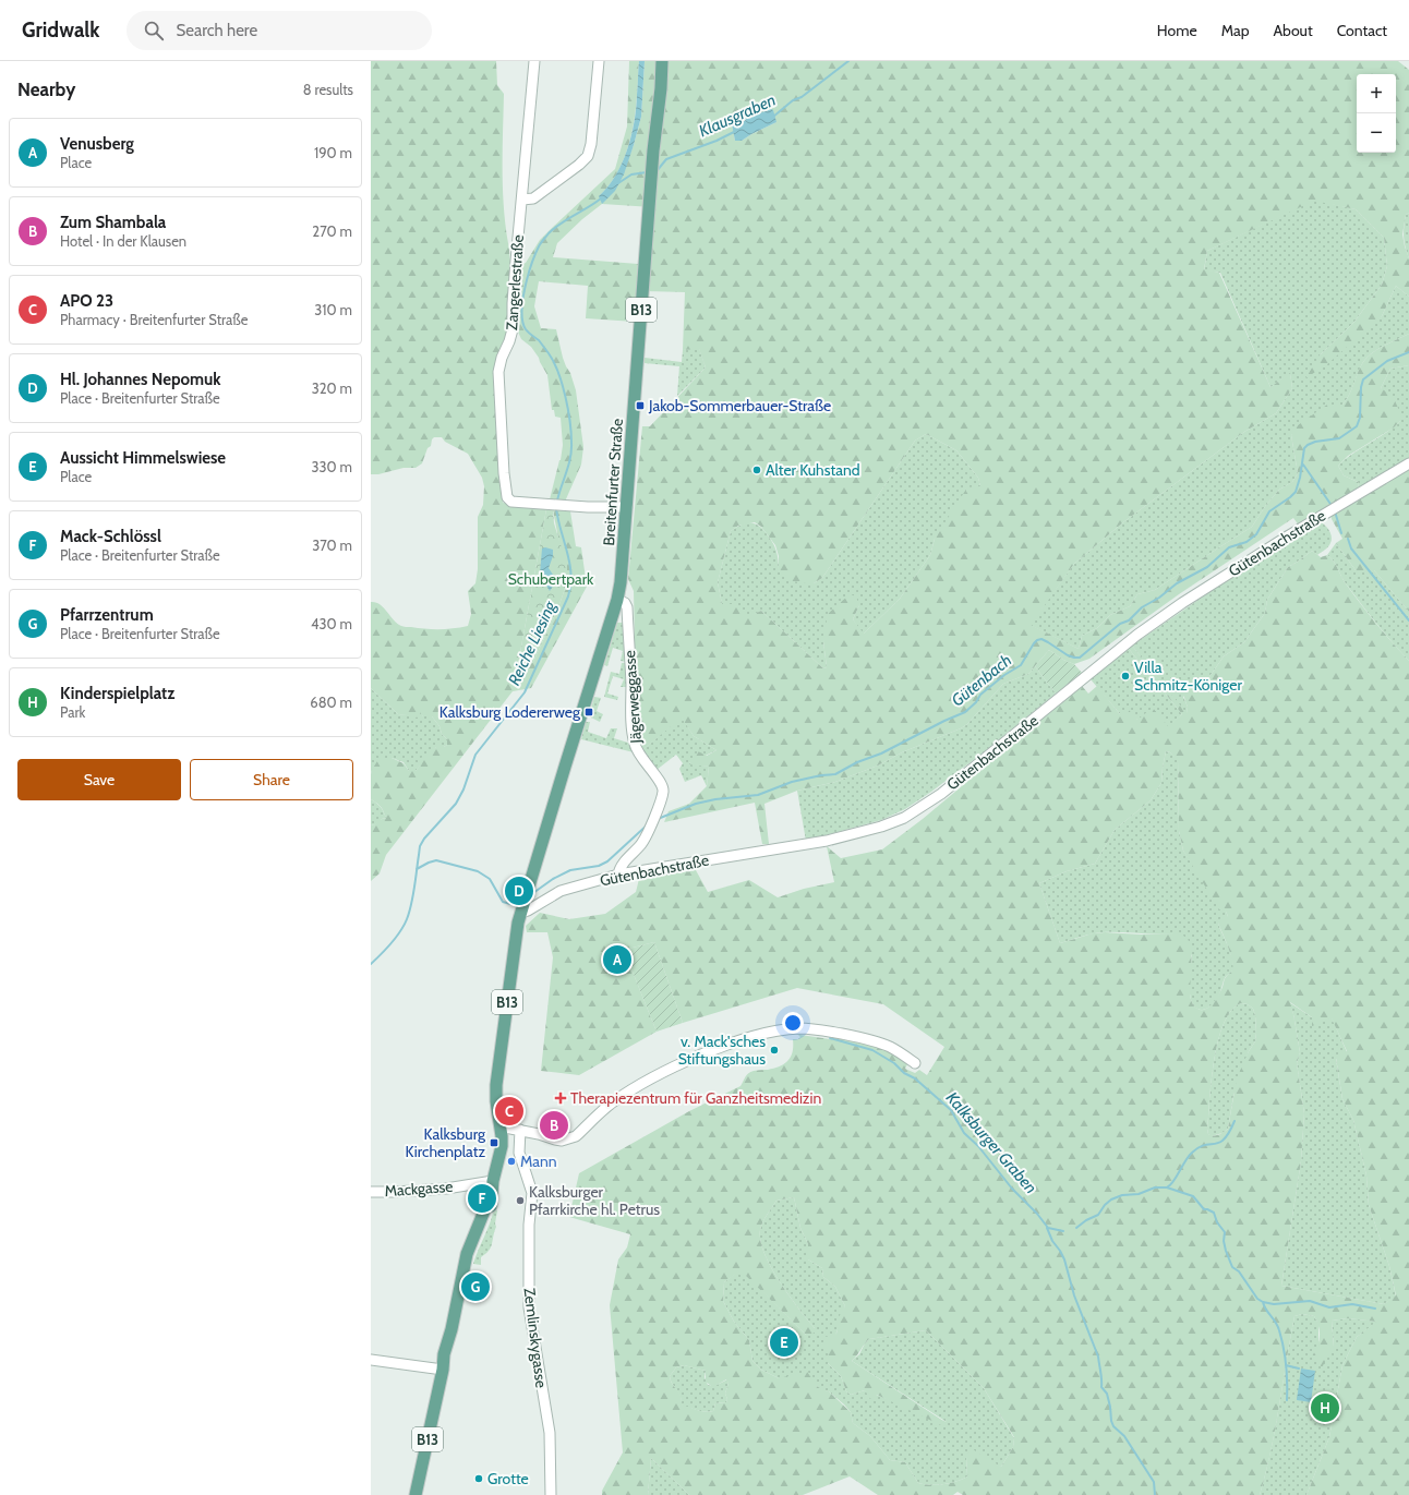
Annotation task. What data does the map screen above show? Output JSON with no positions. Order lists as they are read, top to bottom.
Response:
{
  "streets": {
    "main road": ["B13", "Breitenfurter Straße"],
    "street": [
      "Zangerlestraße",
      "Gütenbachstraße",
      "Jägerweggasse",
      "Mackgasse",
      "Zemlinskygasse"
    ]
  },
  "crossings": [
    ["Zangerlestraße", "Breitenfurter Straße"],
    ["B13", "Breitenfurter Straße"],
    ["B13", "Gütenbachstraße"],
    ["B13", "Mackgasse"],
    ["Breitenfurter Straße", "Gütenbachstraße"],
    ["Breitenfurter Straße", "Jägerweggasse"],
    ["Gütenbachstraße", "Jägerweggasse"]
  ],
  "water": [
    "Klausgraben",
    "Reiche Liesing",
    "Gütenbach",
    "Kalksburger Graben"
  ],
  "parks": ["Schubertpark"],
  "places": {
    "transit": ["Jakob-Sommerbauer-Straße", "Kalksburg Lodererweg", "Kalksburg Kirchenplatz"],
    "other": [
      "Alter Kuhstand",
      "Villa Schmitz-Königer",
      "v. Mack'sches Stiftungshaus",
      "Mann",
      "Kalksburger Pfarrkirche hl. Petrus",
      "Grotte"
    ],
    "health": ["Therapiezentrum für Ganzheitsmedizin"]
  },
  "page": {
    "header": "Gridwalk",
    "search": "Search here",
    "nav": [
      "Home",
      "Map",
      "About",
      "Contact"
    ],
    "heading": ["Nearby", "8 results"],
    "map_buttons": ["+", "−"],
    "list": [
      {
        "mark": "A",
        "name": "Venusberg",
        "note": "Place",
        "value": "190 m"
      },
      {
        "mark": "B",
        "name": "Zum Shambala",
        "note": "Hotel · In der Klausen",
        "value": "270 m"
      },
      {
        "mark": "C",
        "name": "APO 23",
        "note": "Pharmacy · Breitenfurter Straße",
        "value": "310 m"
      },
      {
        "mark": "D",
        "name": "Hl. Johannes Nepomuk",
        "note": "Place · Breitenfurter Straße",
        "value": "320 m"
      },
      {
        "mark": "E",
        "name": "Aussicht Himmelswiese",
        "note": "Place",
        "value": "330 m"
      },
      {
        "mark": "F",
        "name": "Mack-Schlössl",
        "note": "Place · Breitenfurter Straße",
        "value": "370 m"
      },
      {
        "mark": "G",
        "name": "Pfarrzentrum",
        "note": "Place · Breitenfurter Straße",
        "value": "430 m"
      },
      {
        "mark": "H",
        "name": "Kinderspielplatz",
        "note": "Park",
        "value": "680 m"
      }
    ],
    "buttons": ["Save", "Share"],
    "pins": [
      "D",
      "A",
      "C",
      "B",
      "F",
      "G",
      "E",
      "H"
    ]
  }
}
